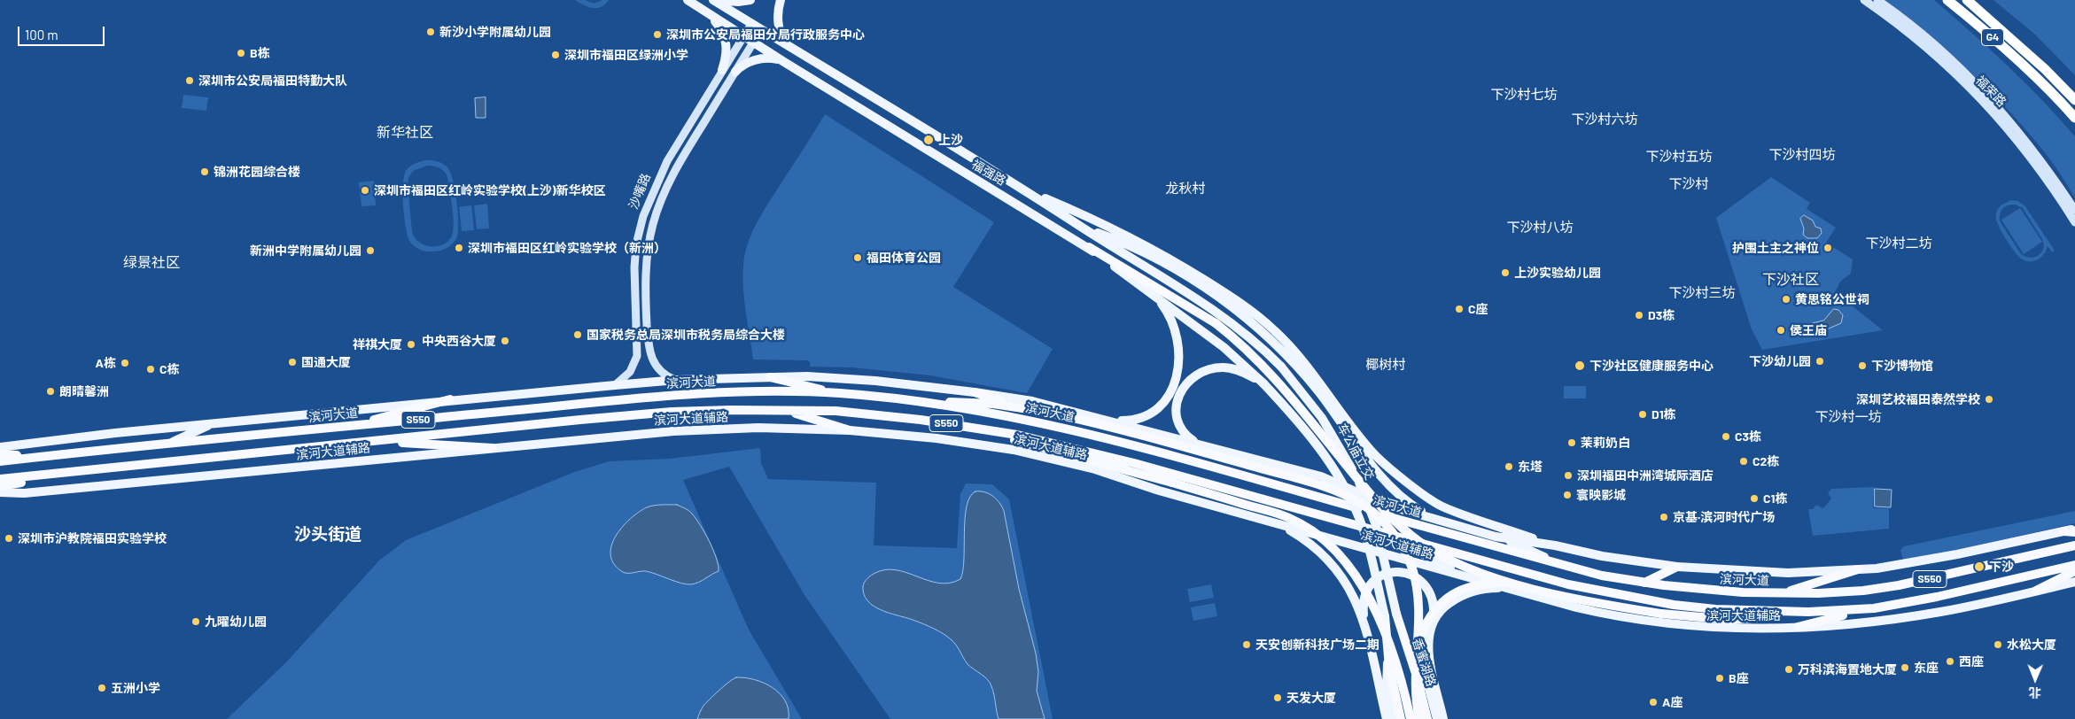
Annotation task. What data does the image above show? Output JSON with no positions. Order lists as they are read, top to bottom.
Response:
{
  "streets": {
    "highway": [
      "G4",
      "滨河大道",
      "S550",
      "香蜜湖路"
    ],
    "main road": [
      "福荣路",
      "福强路",
      "沙嘴路",
      "滨河大道辅路",
      "车公庙立交"
    ]
  },
  "crossings": [
    ["福强路", "沙嘴路"],
    ["福强路", "车公庙立交"],
    ["车公庙立交", "香蜜湖路"]
  ],
  "districts": [
    "下沙村七坊",
    "下沙村六坊",
    "新华社区",
    "下沙村四坊",
    "下沙村五坊",
    "下沙村",
    "龙秋村",
    "下沙村八坊",
    "下沙村二坊",
    "绿景社区",
    "下沙社区",
    "下沙村三坊",
    "椰树村",
    "下沙村一坊",
    "沙头街道"
  ],
  "places": [
    "新沙小学附属幼儿园",
    "深圳市公安局福田分局行政服务中心",
    "B栋",
    "深圳市福田区绿洲小学",
    "深圳市公安局福田特勤大队",
    "上沙",
    "锦洲花园综合楼",
    "深圳市福田区红岭实验学校(上沙)新华校区",
    "深圳市福田区红岭实验学校（新洲）",
    "护围土主之神位",
    "新洲中学附属幼儿园",
    "福田体育公园",
    "上沙实验幼儿园",
    "黄思铭公世祠",
    "C座",
    "D3栋",
    "侯王庙",
    "国家税务总局深圳市税务局综合大楼",
    "中央西谷大厦",
    "祥祺大厦",
    "下沙幼儿园",
    "国通大厦",
    "A栋",
    "下沙社区健康服务中心",
    "下沙博物馆",
    "C栋",
    "朗晴馨洲",
    "深圳艺校福田泰然学校",
    "D1栋",
    "C3栋",
    "茉莉奶白",
    "C2栋",
    "东塔",
    "深圳福田中洲湾城际酒店",
    "寰映影城",
    "C1栋",
    "京基·滨河时代广场",
    "深圳市沪教院福田实验学校",
    "下沙",
    "九曜幼儿园",
    "天安创新科技广场二期",
    "水松大厦",
    "西座",
    "东座",
    "万科滨海置地大厦",
    "B座",
    "五洲小学",
    "天发大厦",
    "A座"
  ],
  "scale_bar": "100 m",
  "north": "bottom"
}
